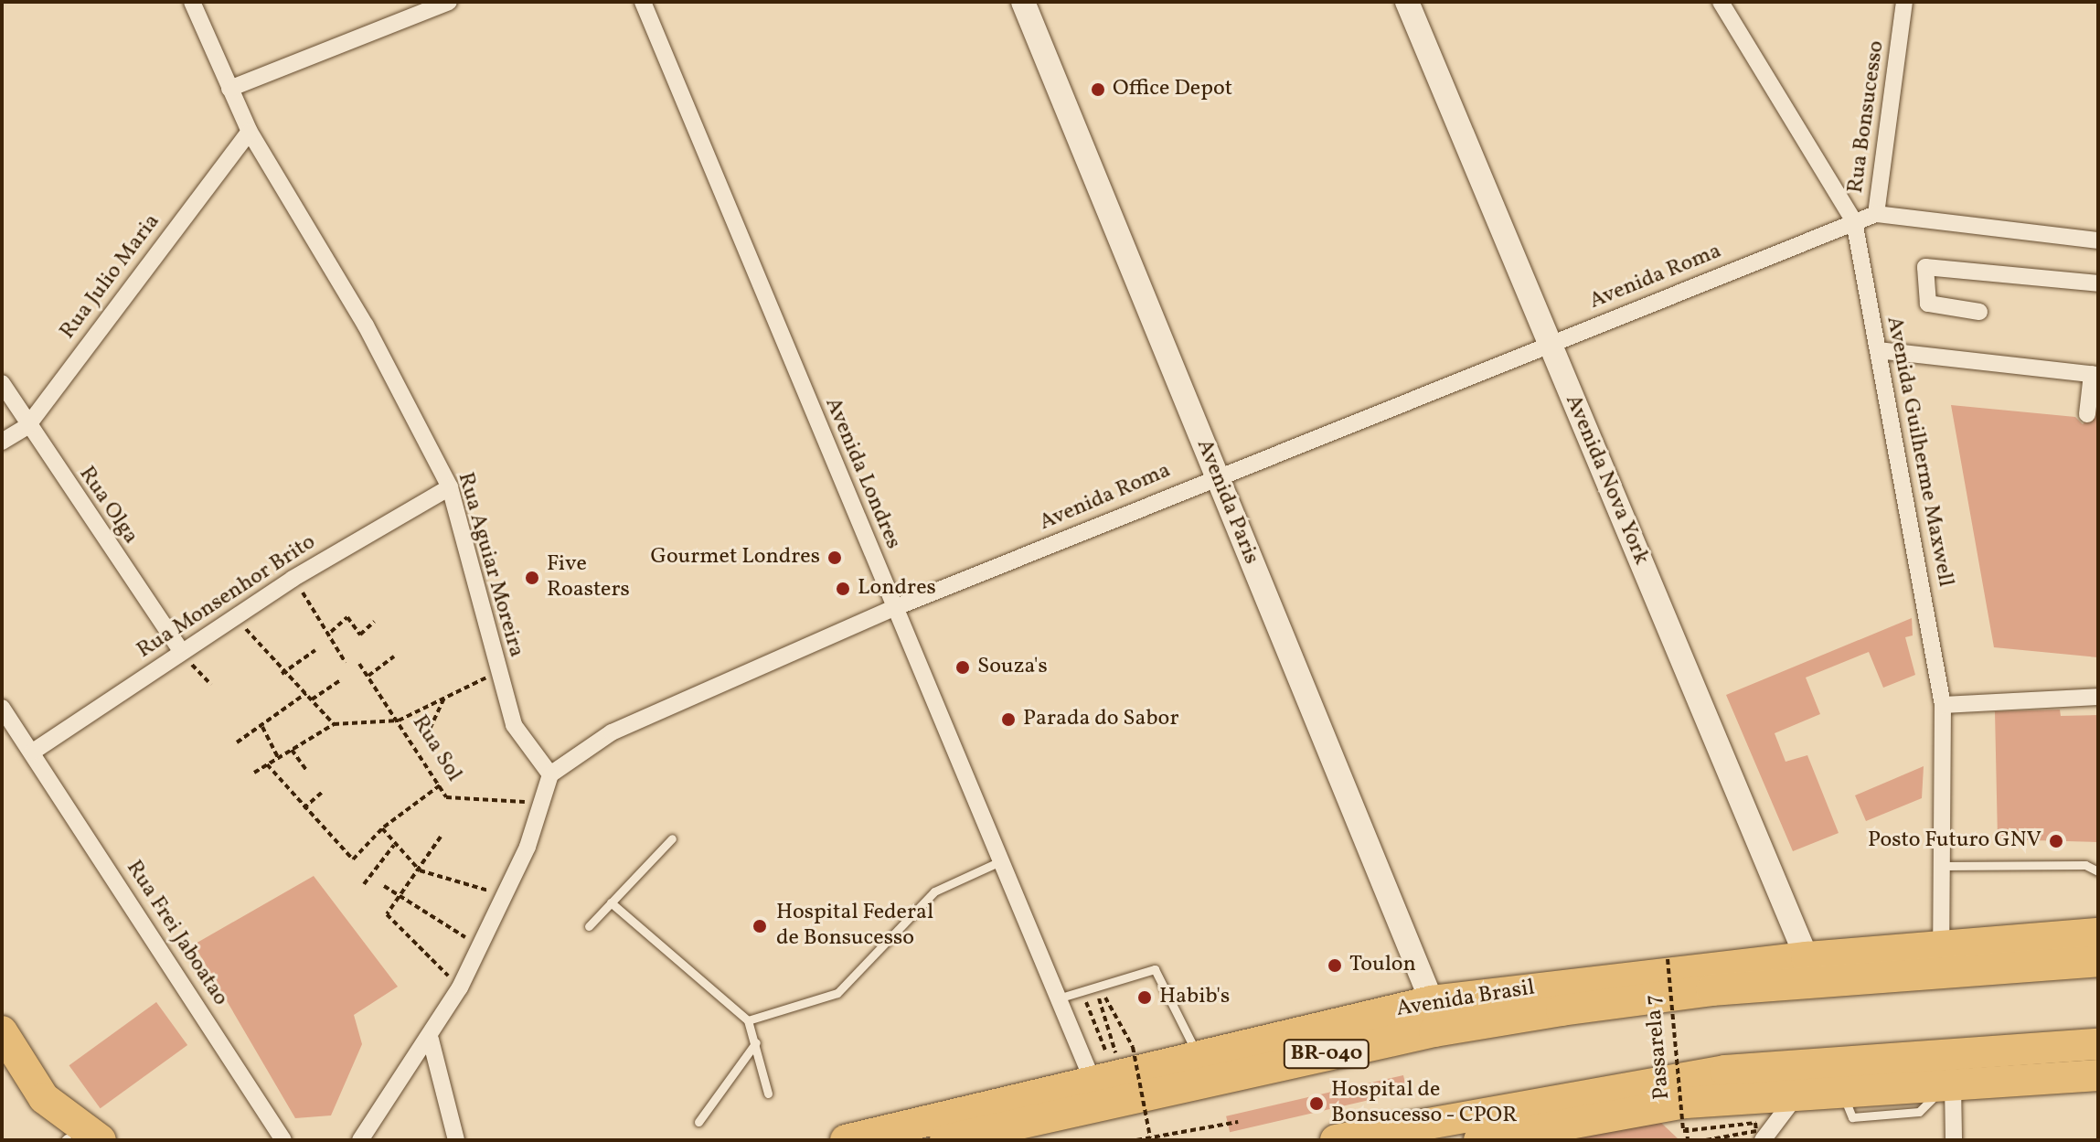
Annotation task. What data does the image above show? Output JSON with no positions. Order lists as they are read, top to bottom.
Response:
{
  "streets": {
    "highway": ["Avenida Brasil", "BR-040"],
    "main road": ["Avenida Nova York", "Avenida Paris"],
    "street": [
      "Rua Bonsucesso",
      "Rua Julio Maria",
      "Avenida Roma",
      "Avenida Guilherme Maxwell",
      "Avenida Londres",
      "Rua Olga",
      "Rua Aguiar Moreira",
      "Rua Monsenhor Brito",
      "Rua Frei Jaboatao"
    ],
    "path": ["Rua Sol", "Passarela 7"]
  },
  "crossings": [
    ["Rua Bonsucesso", "Avenida Roma"],
    ["Rua Bonsucesso", "Avenida Guilherme Maxwell"],
    ["Rua Julio Maria", "Rua Olga"],
    ["Rua Julio Maria", "Rua Aguiar Moreira"],
    ["Avenida Roma", "Avenida Guilherme Maxwell"],
    ["Avenida Roma", "Avenida Londres"],
    ["Avenida Roma", "Avenida Nova York"],
    ["Avenida Roma", "Avenida Paris"],
    ["Avenida Roma", "Rua Aguiar Moreira"],
    ["Avenida Guilherme Maxwell", "Avenida Brasil"],
    ["Avenida Londres", "Avenida Brasil"],
    ["Avenida Nova York", "Avenida Brasil"],
    ["Avenida Paris", "Avenida Brasil"],
    ["Rua Olga", "Rua Monsenhor Brito"],
    ["Rua Aguiar Moreira", "Rua Monsenhor Brito"],
    ["Rua Monsenhor Brito", "Rua Frei Jaboatao"]
  ],
  "places": [
    "Office Depot",
    "Gourmet Londres",
    "Five Roasters",
    "Londres",
    "Souza's",
    "Parada do Sabor",
    "Posto Futuro GNV",
    "Hospital Federal de Bonsucesso",
    "Toulon",
    "Habib's",
    "Hospital de Bonsucesso - CPOR"
  ]
}
